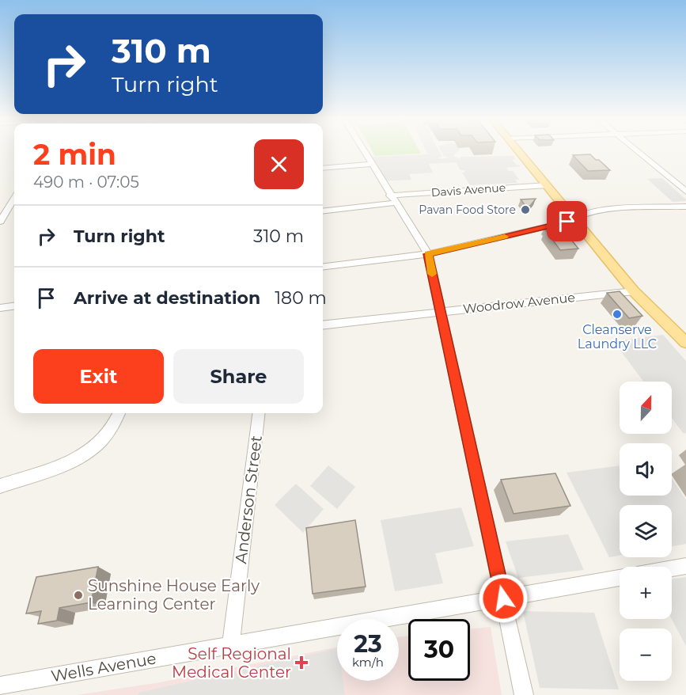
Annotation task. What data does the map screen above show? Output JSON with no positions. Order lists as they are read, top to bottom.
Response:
{
  "streets": {
    "street": [
      "Davis Avenue",
      "Woodrow Avenue",
      "Anderson Street",
      "Wells Avenue"
    ]
  },
  "crossings": [
    ["Anderson Street", "Wells Avenue"]
  ],
  "places": {
    "other": ["Pavan Food Store", "Cleanserve Laundry LLC", "Sunshine House Early Learning Center"],
    "health": ["Self Regional Medical Center"]
  },
  "north": "top",
  "page": {
    "turn": ["310 m", "Turn right"],
    "heading": ["2 min", "490 m · 07:05"],
    "list": [
      {
        "name": "Turn right",
        "value": "310 m"
      },
      {
        "name": "Arrive at destination",
        "value": "180 m"
      }
    ],
    "buttons": ["Exit", "Share"],
    "map_buttons": ["+", "−"],
    "speed": "23 km/h",
    "limit": "30"
  }
}
